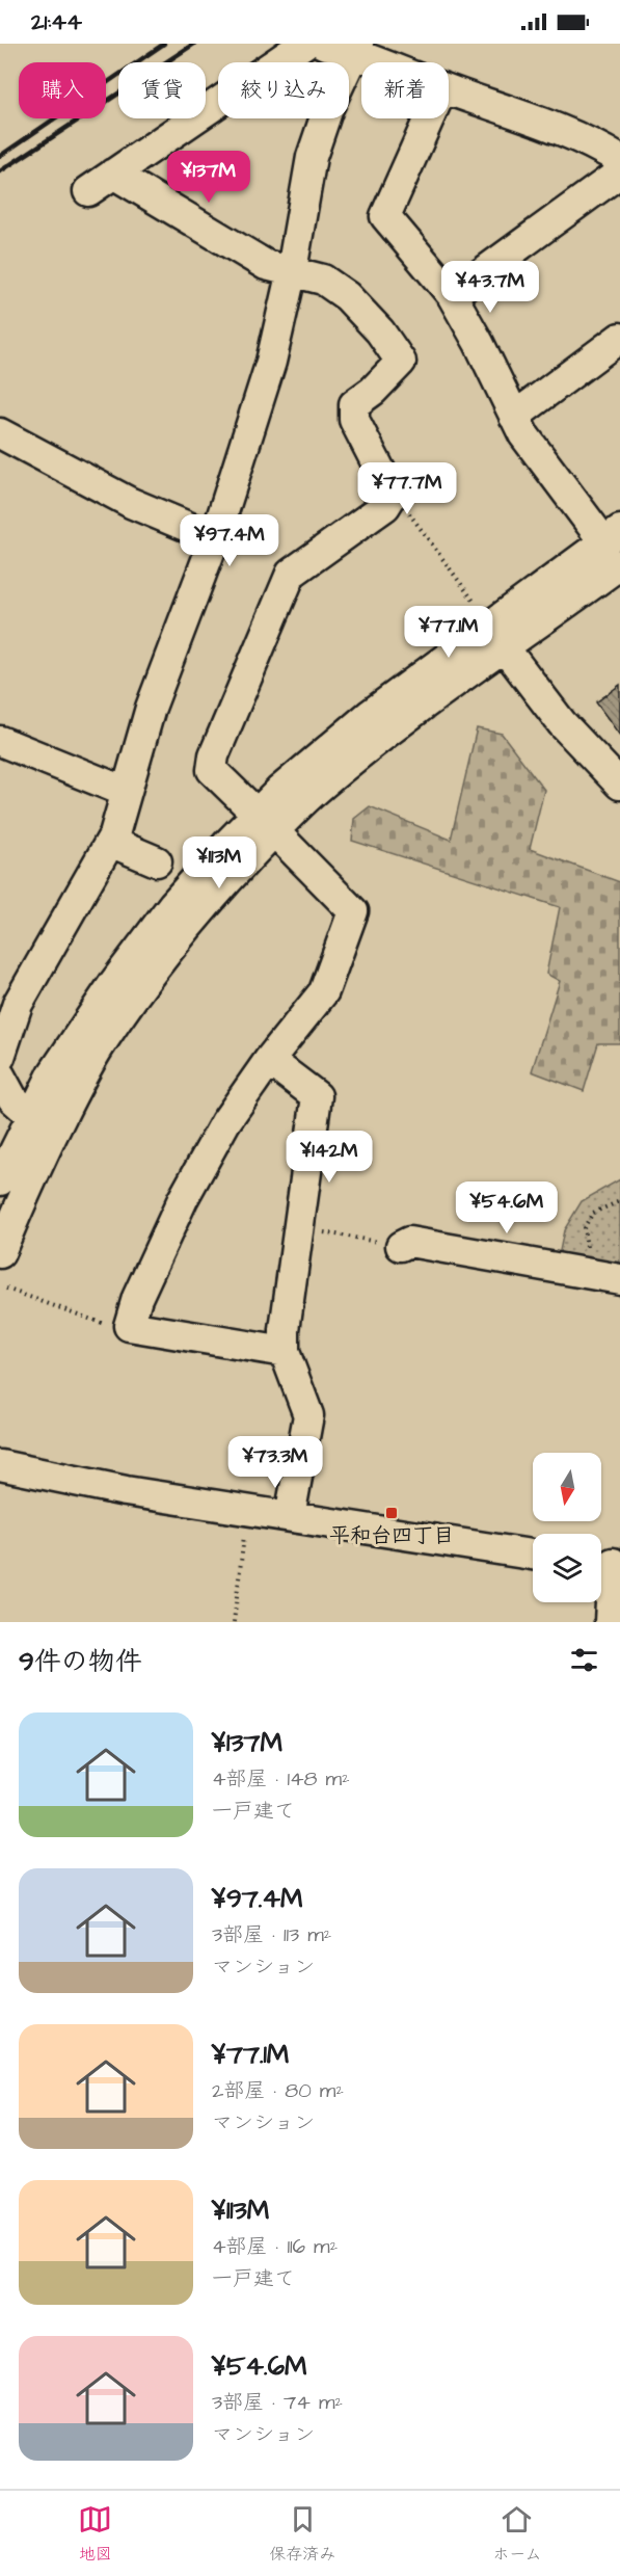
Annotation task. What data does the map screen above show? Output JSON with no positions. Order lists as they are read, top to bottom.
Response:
{
  "places": {
    "transit": ["平和台四丁目"]
  },
  "north": "bottom",
  "page": {
    "status": "21:44",
    "chip": [
      "購入",
      "賃貸",
      "絞り込み",
      "新着"
    ],
    "price": [
      "¥137M",
      "¥43.7M",
      "¥77.7M",
      "¥97.4M",
      "¥77.1M",
      "¥113M",
      "¥142M",
      "¥54.6M",
      "¥73.3M"
    ],
    "heading": "9件の物件",
    "list": [
      {
        "name": "¥137M",
        "note": "4部屋 · 148 m² · 一戸建て"
      },
      {
        "name": "¥97.4M",
        "note": "3部屋 · 113 m² · マンション"
      },
      {
        "name": "¥77.1M",
        "note": "2部屋 · 80 m² · マンション"
      },
      {
        "name": "¥113M",
        "note": "4部屋 · 116 m² · 一戸建て"
      },
      {
        "name": "¥54.6M",
        "note": "3部屋 · 74 m² · マンション"
      }
    ],
    "tabs": ["地図", "保存済み", "ホーム"]
  }
}
